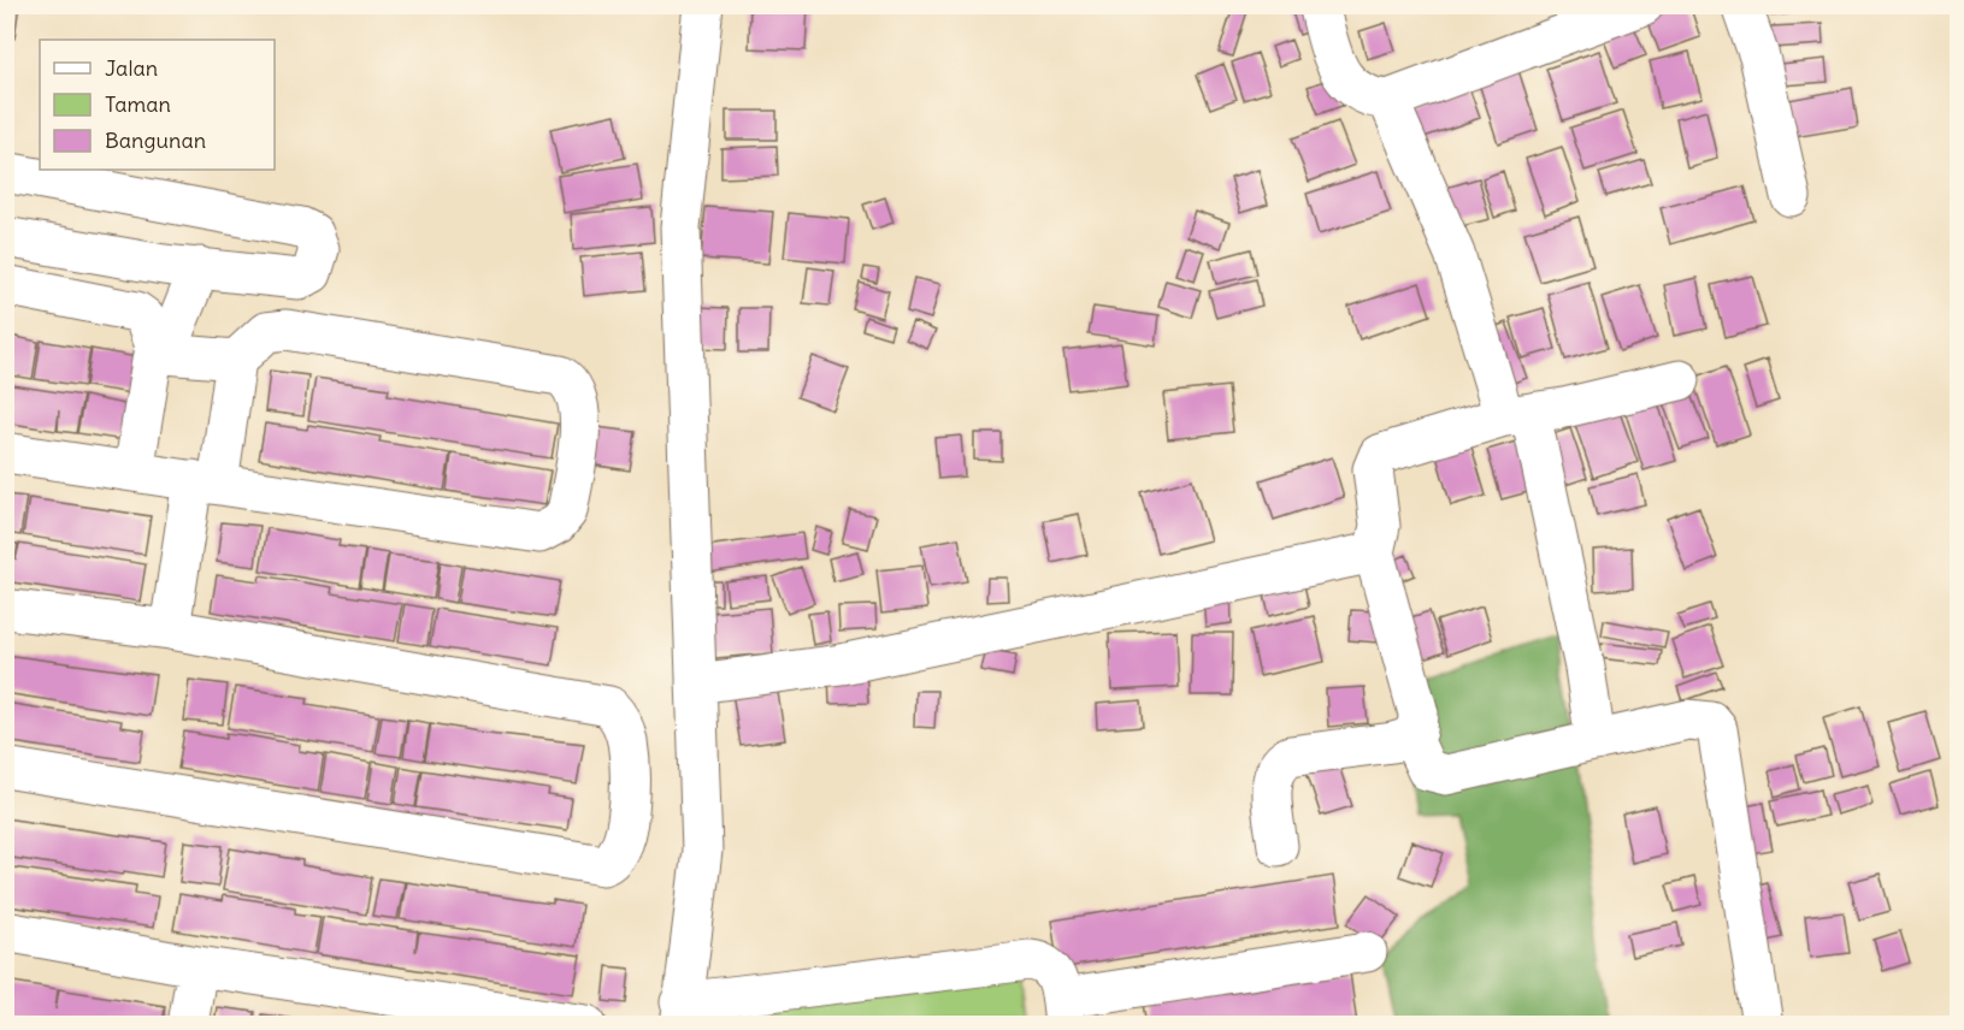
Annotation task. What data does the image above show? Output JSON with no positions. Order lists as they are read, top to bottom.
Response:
{
  "legend": ["Jalan", "Taman", "Bangunan"]
}
